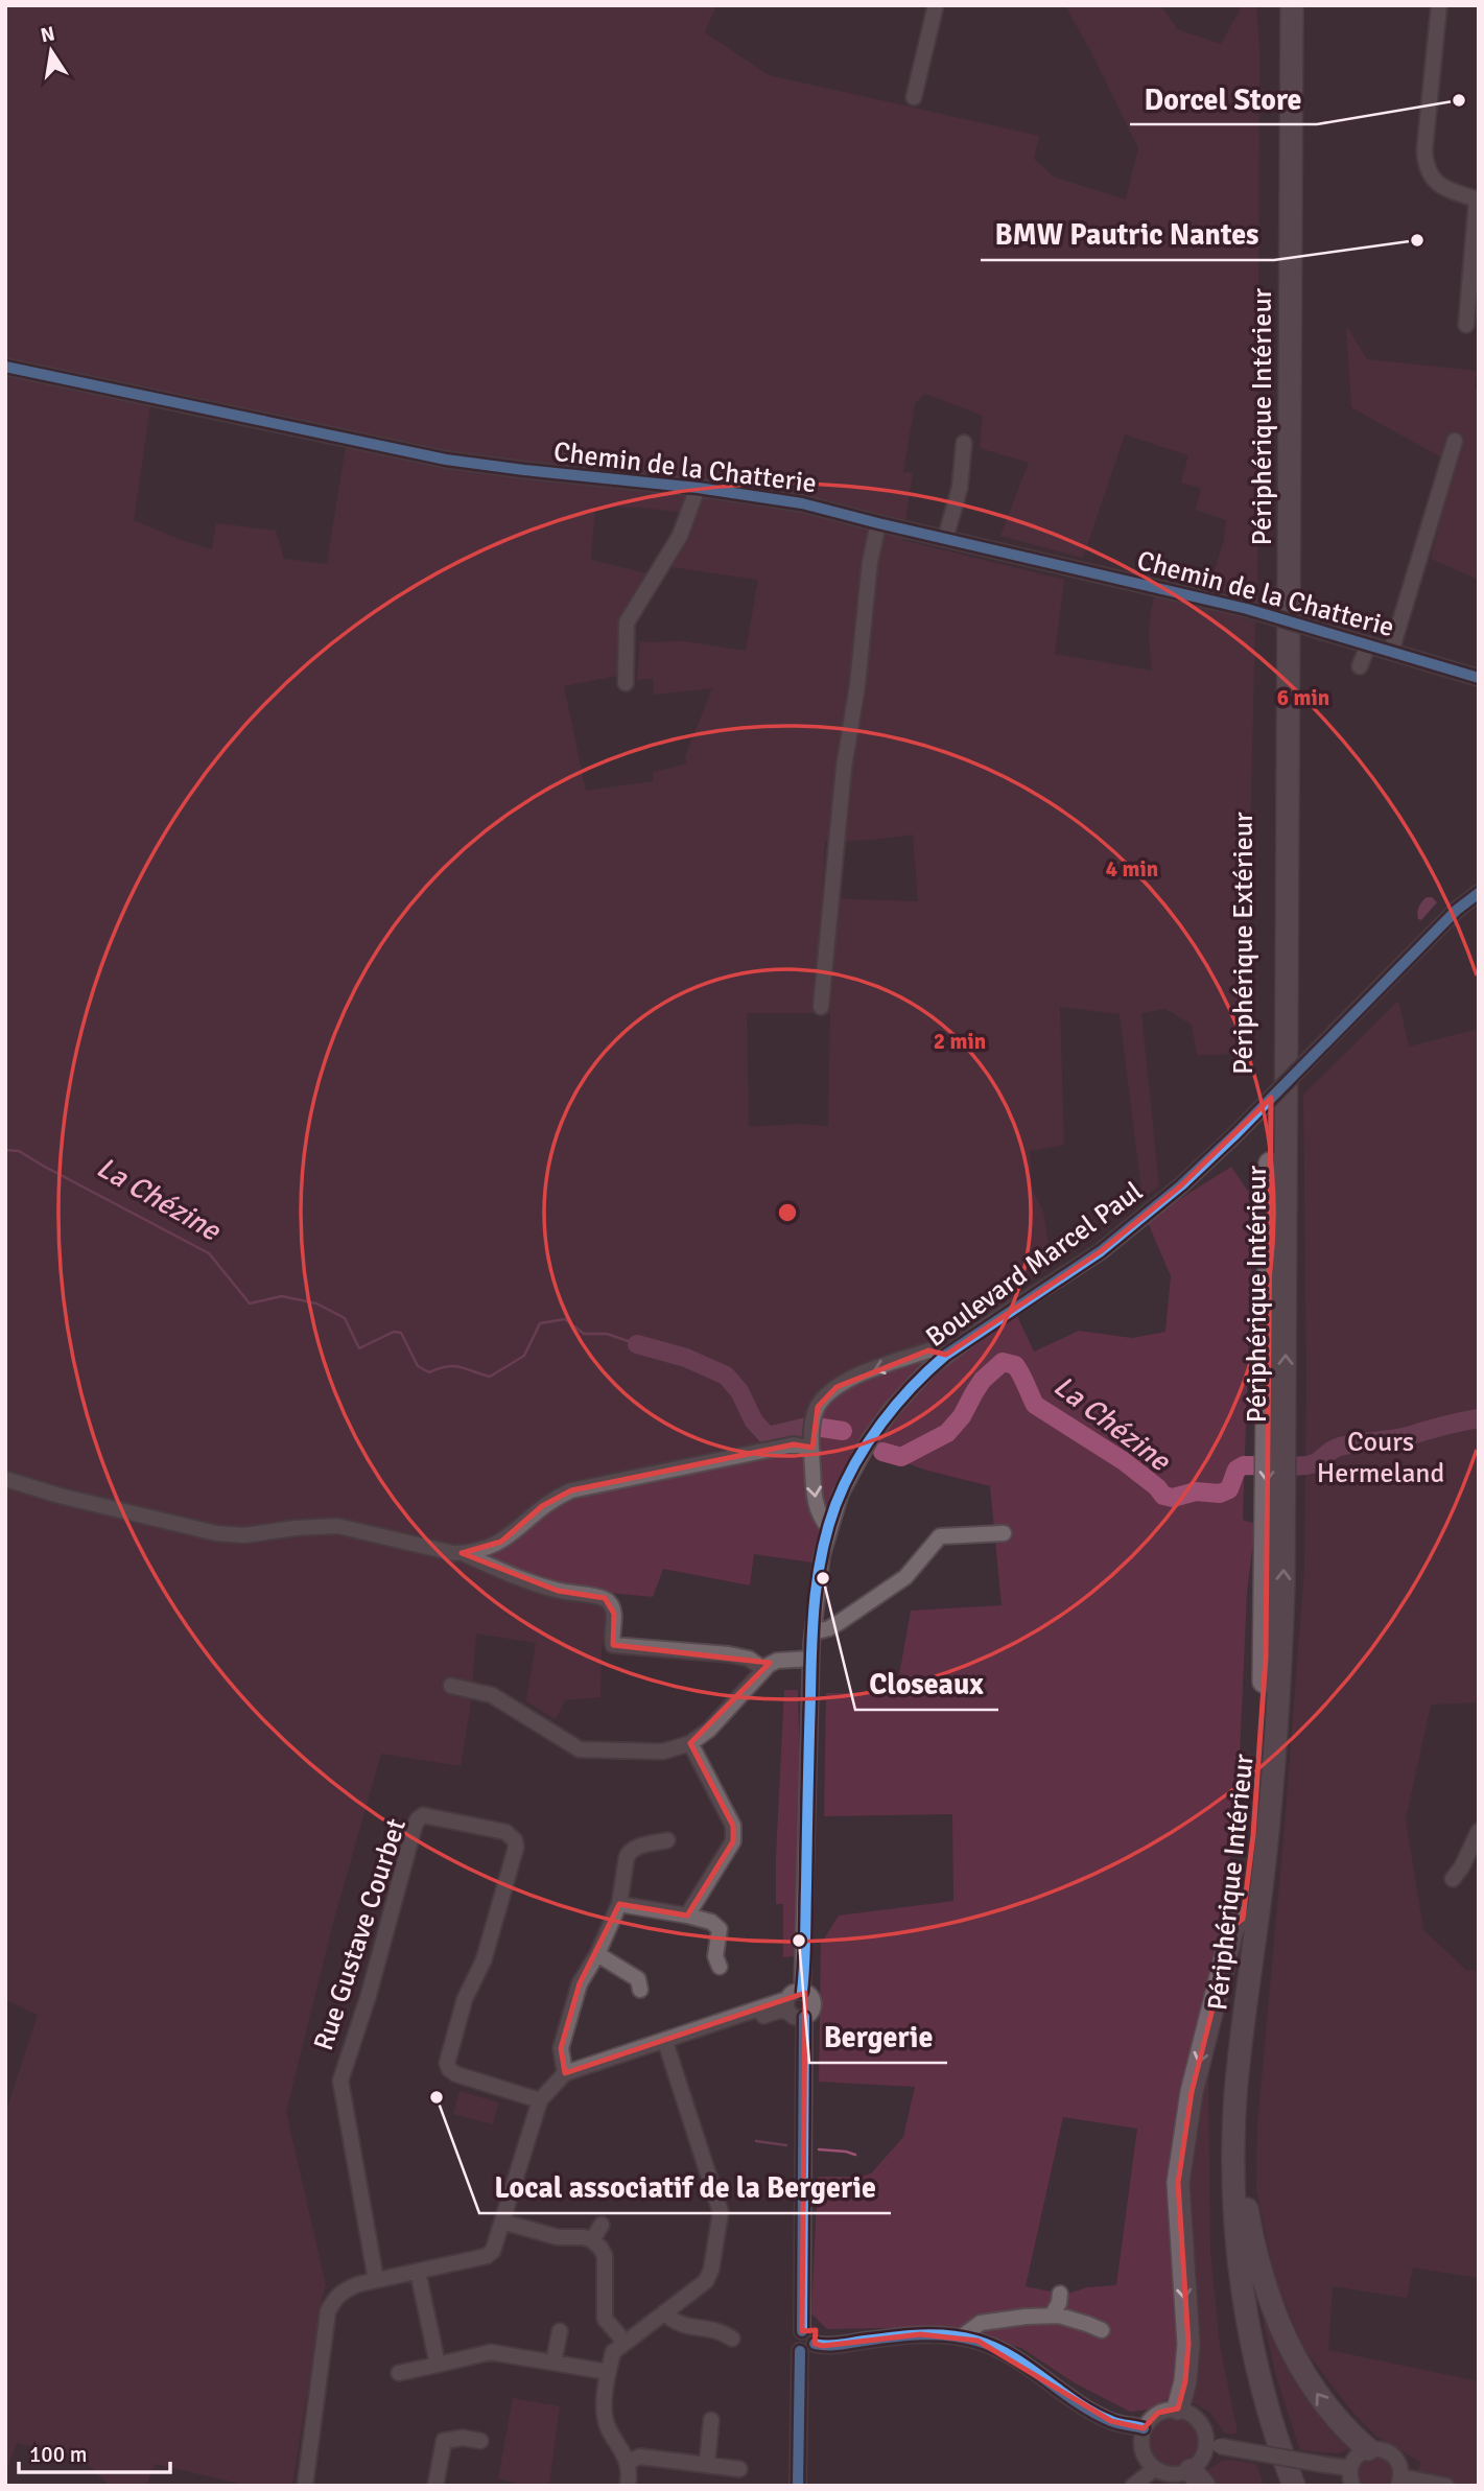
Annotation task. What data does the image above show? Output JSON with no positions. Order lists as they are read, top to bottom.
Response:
{
  "streets": {
    "highway": ["Périphérique Intérieur", "Périphérique Extérieur"],
    "street": ["Chemin de la Chatterie", "Boulevard Marcel Paul", "Rue Gustave Courbet"]
  },
  "crossings": [
    ["Périphérique Intérieur", "Périphérique Extérieur"]
  ],
  "water": ["La Chézine"],
  "parks": ["Cours Hermeland"],
  "places": [
    "Dorcel Store",
    "BMW Pautric Nantes",
    "Closeaux",
    "Bergerie",
    "Local associatif de la Bergerie"
  ],
  "scale_bar": "100 m",
  "north": "top",
  "rings": ["6 min", "4 min", "2 min"]
}
